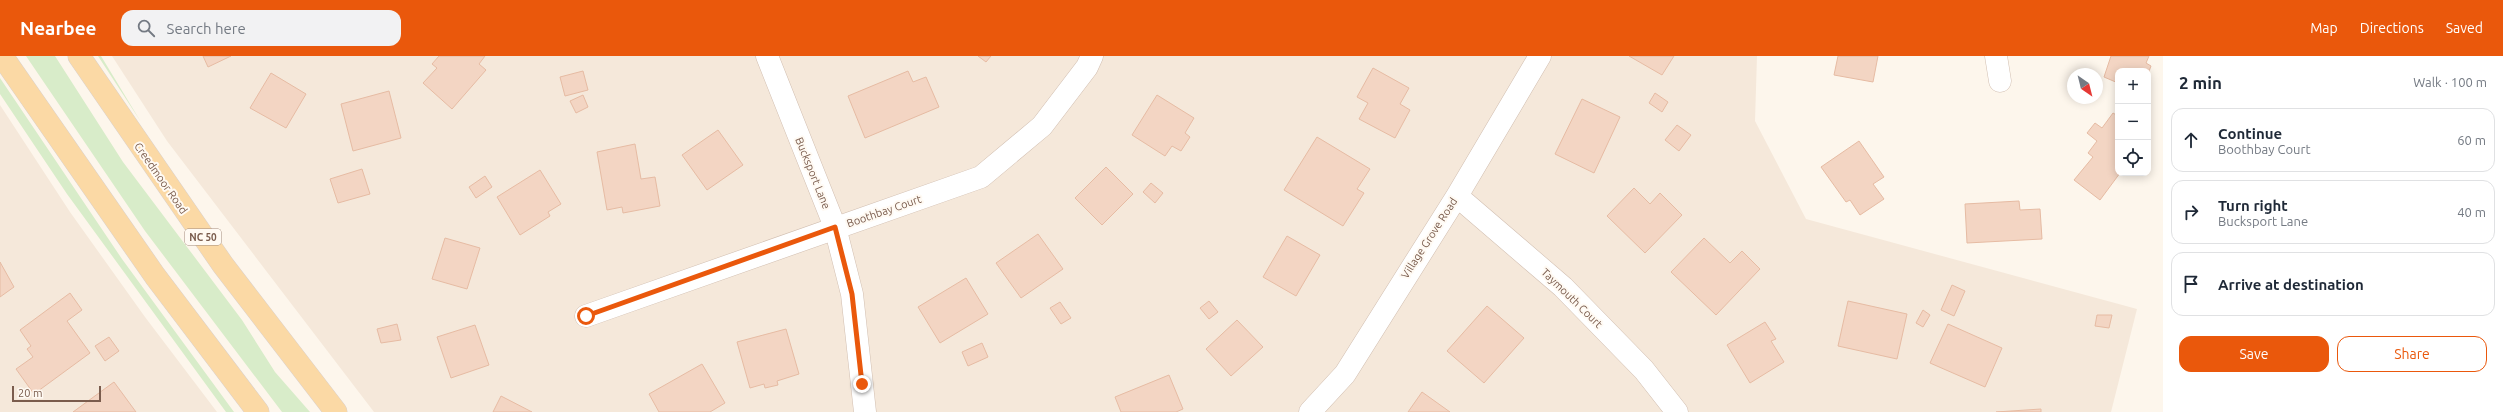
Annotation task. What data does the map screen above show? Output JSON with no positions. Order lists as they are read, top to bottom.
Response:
{
  "streets": {
    "main road": ["Creedmoor Road", "NC 50"],
    "street": [
      "Bucksport Lane",
      "Boothbay Court",
      "Village Grove Road",
      "Taymouth Court"
    ]
  },
  "crossings": [
    ["Bucksport Lane", "Boothbay Court"],
    ["Village Grove Road", "Taymouth Court"]
  ],
  "scale_bar": "20 m",
  "north": "bottom right",
  "page": {
    "header": "Nearbee",
    "search": "Search here",
    "nav": ["Map", "Directions", "Saved"],
    "heading": ["2 min", "Walk · 100 m"],
    "map_buttons": ["+", "−"],
    "list": [
      ["Continue", "Boothbay Court", "60 m"],
      ["Turn right", "Bucksport Lane", "40 m"],
      "Arrive at destination"
    ],
    "buttons": ["Save", "Share"],
    "scale": "20 m"
  }
}
